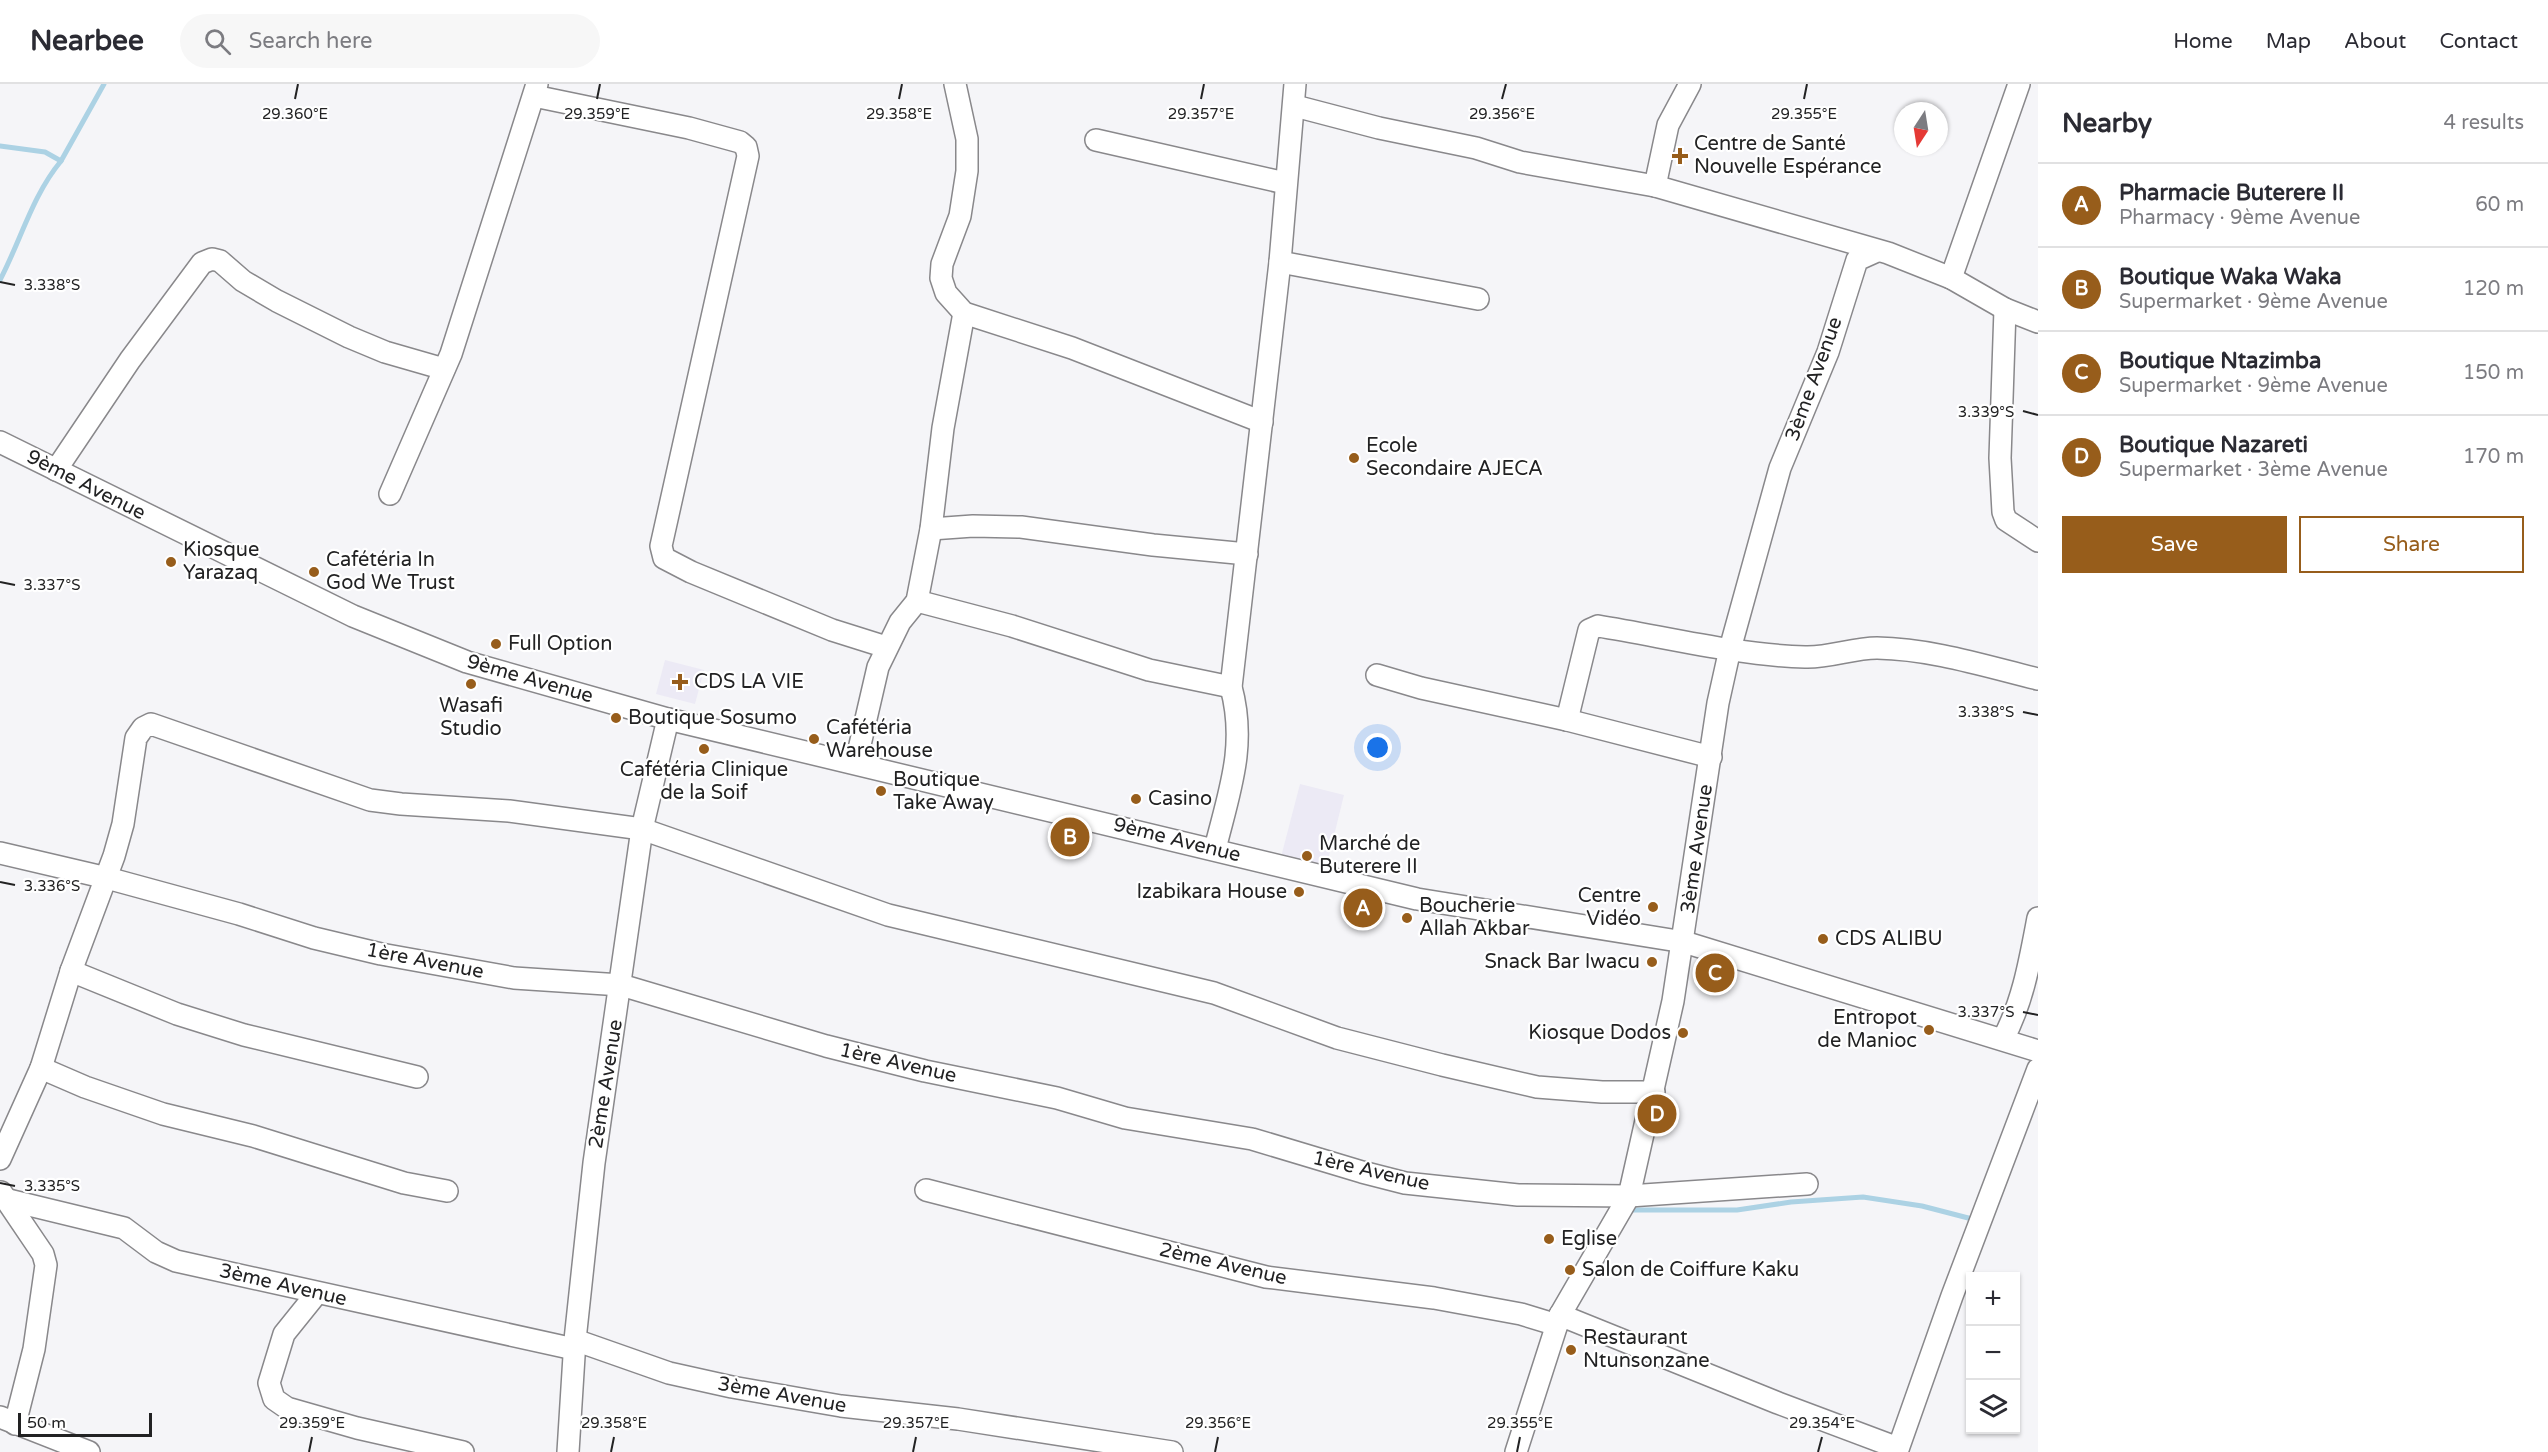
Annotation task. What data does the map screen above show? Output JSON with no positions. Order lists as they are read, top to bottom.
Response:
{
  "streets": {
    "street": [
      "3ème Avenue",
      "9ème Avenue",
      "1ère Avenue",
      "2ème Avenue"
    ]
  },
  "crossings": [
    ["3ème Avenue", "9ème Avenue"],
    ["3ème Avenue", "1ère Avenue"],
    ["3ème Avenue", "2ème Avenue"],
    ["9ème Avenue", "2ème Avenue"],
    ["1ère Avenue", "2ème Avenue"]
  ],
  "places": {
    "health": ["Centre de Santé Nouvelle Espérance", "CDS LA VIE"],
    "other": [
      "Ecole Secondaire AJECA",
      "Kiosque Yarazaq",
      "Cafétéria In God We Trust",
      "Full Option",
      "Wasafi Studio",
      "Boutique Sosumo",
      "Cafétéria Warehouse",
      "Cafétéria Clinique de la Soif",
      "Boutique Take Away",
      "Casino",
      "Marché de Buterere II",
      "Izabikara House",
      "Centre Vidéo",
      "Boucherie Allah Akbar",
      "CDS ALIBU",
      "Snack Bar Iwacu",
      "Entropot de Manioc",
      "Kiosque Dodos",
      "Eglise",
      "Salon de Coiffure Kaku",
      "Restaurant Ntunsonzane"
    ]
  },
  "scale_bar": "50 m",
  "north": "bottom",
  "page": {
    "header": "Nearbee",
    "search": "Search here",
    "nav": [
      "Home",
      "Map",
      "About",
      "Contact"
    ],
    "heading": ["Nearby", "4 results"],
    "list": [
      {
        "mark": "A",
        "name": "Pharmacie Buterere II",
        "note": "Pharmacy · 9ème Avenue",
        "value": "60 m"
      },
      {
        "mark": "B",
        "name": "Boutique Waka Waka",
        "note": "Supermarket · 9ème Avenue",
        "value": "120 m"
      },
      {
        "mark": "C",
        "name": "Boutique Ntazimba",
        "note": "Supermarket · 9ème Avenue",
        "value": "150 m"
      },
      {
        "mark": "D",
        "name": "Boutique Nazareti",
        "note": "Supermarket · 3ème Avenue",
        "value": "170 m"
      }
    ],
    "buttons": ["Save", "Share"],
    "pins": [
      "B",
      "A",
      "C",
      "D"
    ],
    "map_buttons": ["+", "−"],
    "scale": "50 m"
  },
  "coordinates": [
    "29.360°E",
    "29.359°E",
    "29.358°E",
    "29.357°E",
    "29.356°E",
    "29.355°E",
    "3.338°S",
    "3.339°S",
    "3.337°S",
    "3.336°S",
    "3.335°S",
    "29.354°E"
  ]
}
